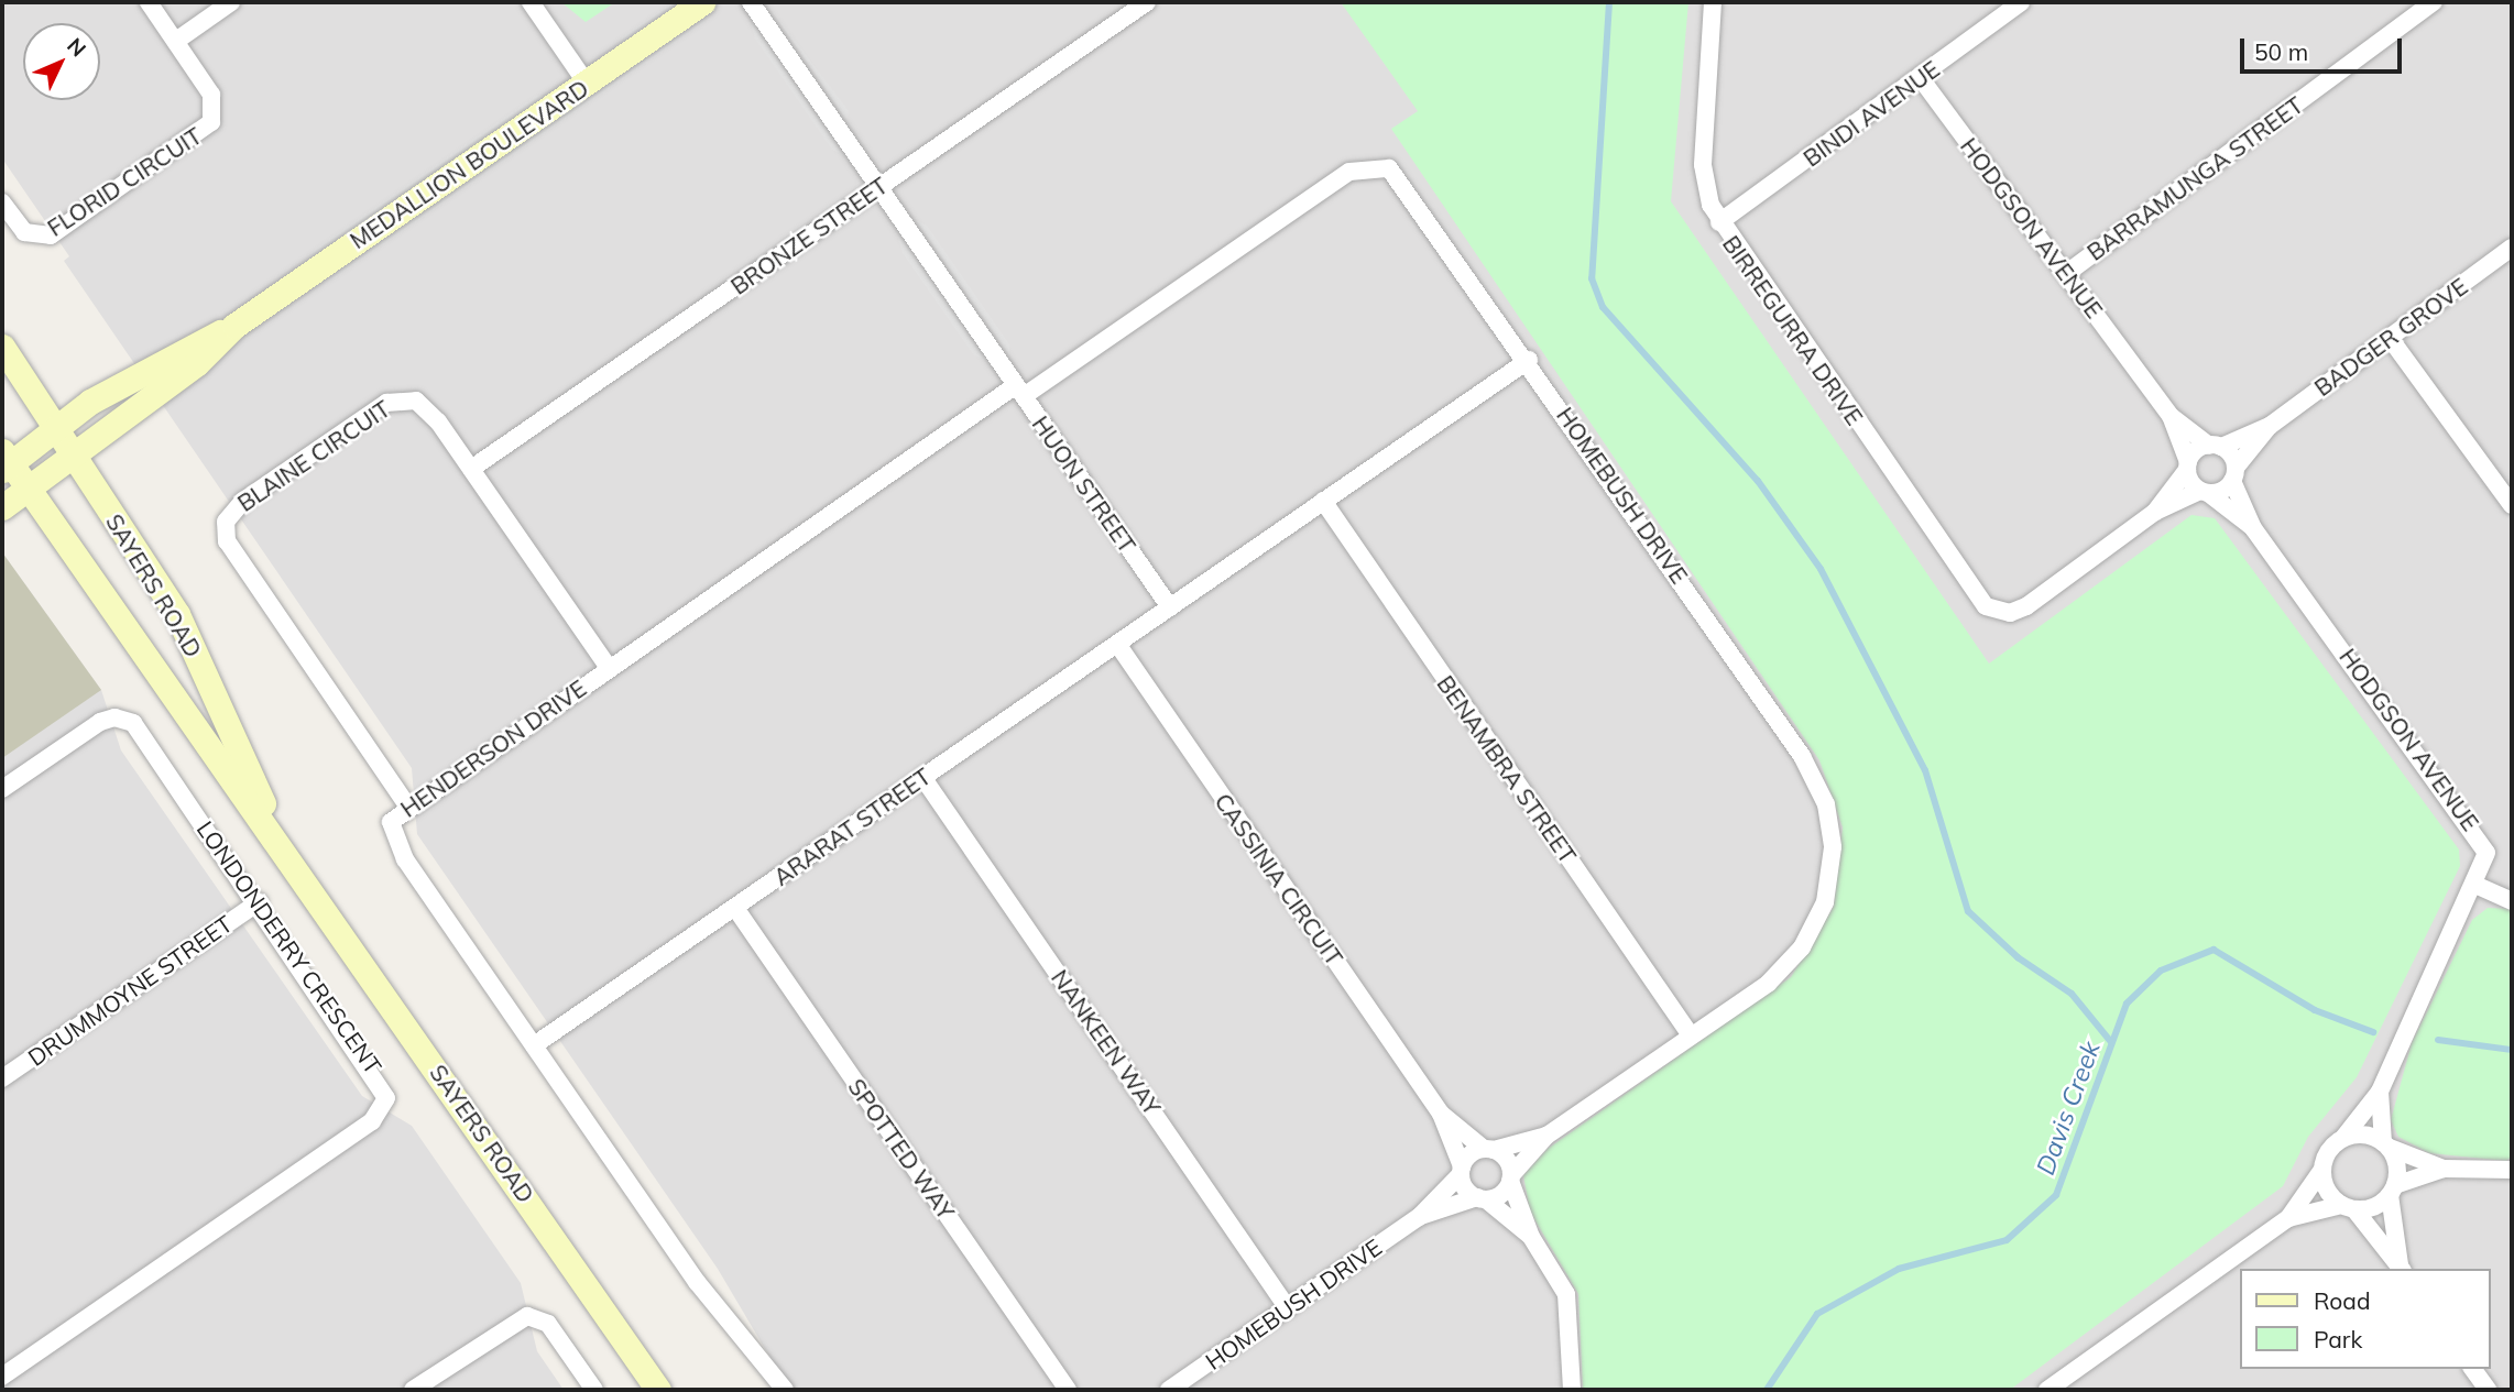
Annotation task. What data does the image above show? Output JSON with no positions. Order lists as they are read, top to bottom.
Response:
{
  "streets": {
    "street": [
      "BINDI AVENUE",
      "MEDALLION BOULEVARD",
      "BARRAMUNGA STREET",
      "FLORID CIRCUIT",
      "HODGSON AVENUE",
      "BRONZE STREET",
      "BIRREGURRA DRIVE",
      "BADGER GROVE",
      "BLAINE CIRCUIT",
      "HUON STREET",
      "HOMEBUSH DRIVE",
      "SAYERS ROAD",
      "HENDERSON DRIVE",
      "BENAMBRA STREET",
      "ARARAT STREET",
      "CASSINIA CIRCUIT",
      "LONDONDERRY CRESCENT",
      "DRUMMOYNE STREET",
      "NANKEEN WAY",
      "SPOTTED WAY"
    ]
  },
  "crossings": [
    ["BINDI AVENUE", "HODGSON AVENUE"],
    ["BINDI AVENUE", "BIRREGURRA DRIVE"],
    ["MEDALLION BOULEVARD", "SAYERS ROAD"],
    ["BARRAMUNGA STREET", "HODGSON AVENUE"],
    ["HODGSON AVENUE", "BADGER GROVE"],
    ["BRONZE STREET", "BLAINE CIRCUIT"],
    ["BRONZE STREET", "HUON STREET"],
    ["BLAINE CIRCUIT", "HENDERSON DRIVE"],
    ["HUON STREET", "HOMEBUSH DRIVE"],
    ["HUON STREET", "HENDERSON DRIVE"],
    ["HUON STREET", "ARARAT STREET"],
    ["HOMEBUSH DRIVE", "HENDERSON DRIVE"],
    ["HOMEBUSH DRIVE", "BENAMBRA STREET"],
    ["HOMEBUSH DRIVE", "CASSINIA CIRCUIT"],
    ["HOMEBUSH DRIVE", "NANKEEN WAY"],
    ["HENDERSON DRIVE", "ARARAT STREET"],
    ["ARARAT STREET", "CASSINIA CIRCUIT"],
    ["ARARAT STREET", "NANKEEN WAY"],
    ["ARARAT STREET", "SPOTTED WAY"],
    ["LONDONDERRY CRESCENT", "DRUMMOYNE STREET"]
  ],
  "water": ["Davis Creek"],
  "legend": ["Road", "Park"],
  "scale_bar": "50 m",
  "north": "top right"
}
